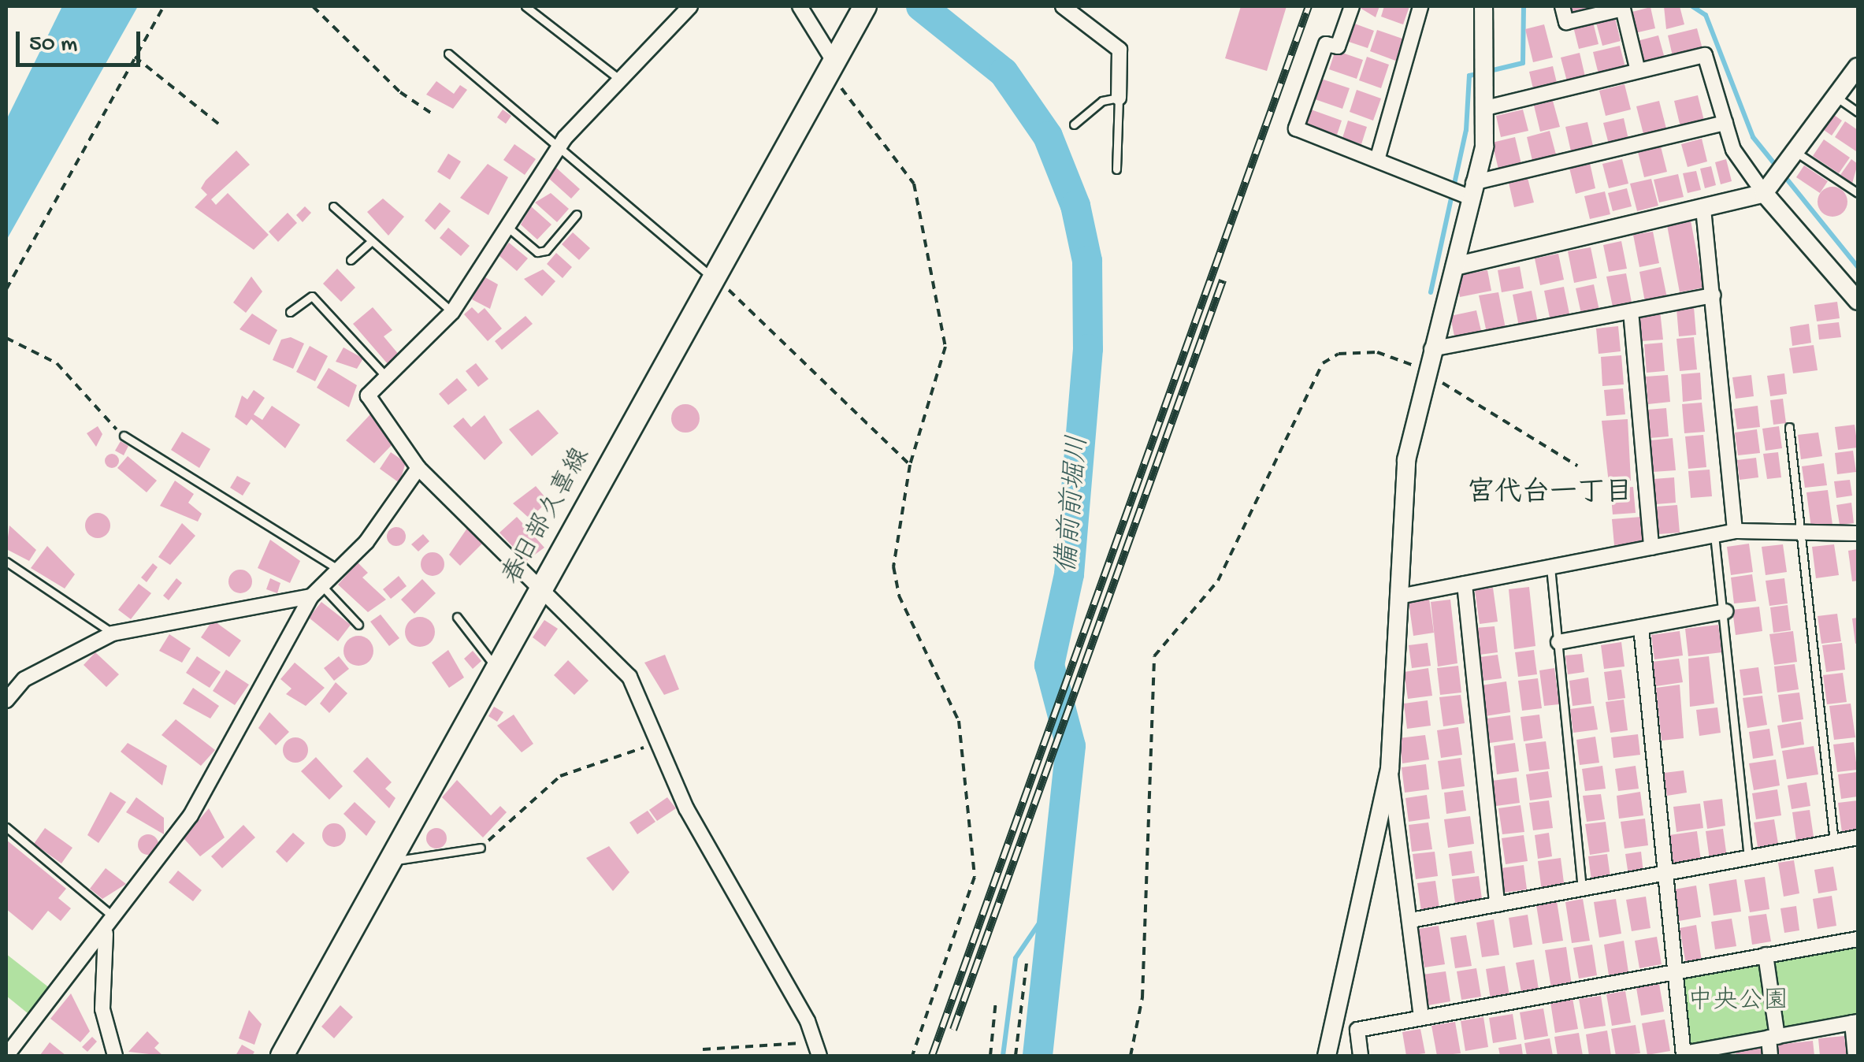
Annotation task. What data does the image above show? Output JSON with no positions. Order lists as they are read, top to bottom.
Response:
{
  "streets": {
    "main road": ["春日部久喜線"]
  },
  "districts": ["宮代台一丁目"],
  "water": ["備前前堀川"],
  "parks": ["中央公園"],
  "scale_bar": "50 m"
}
